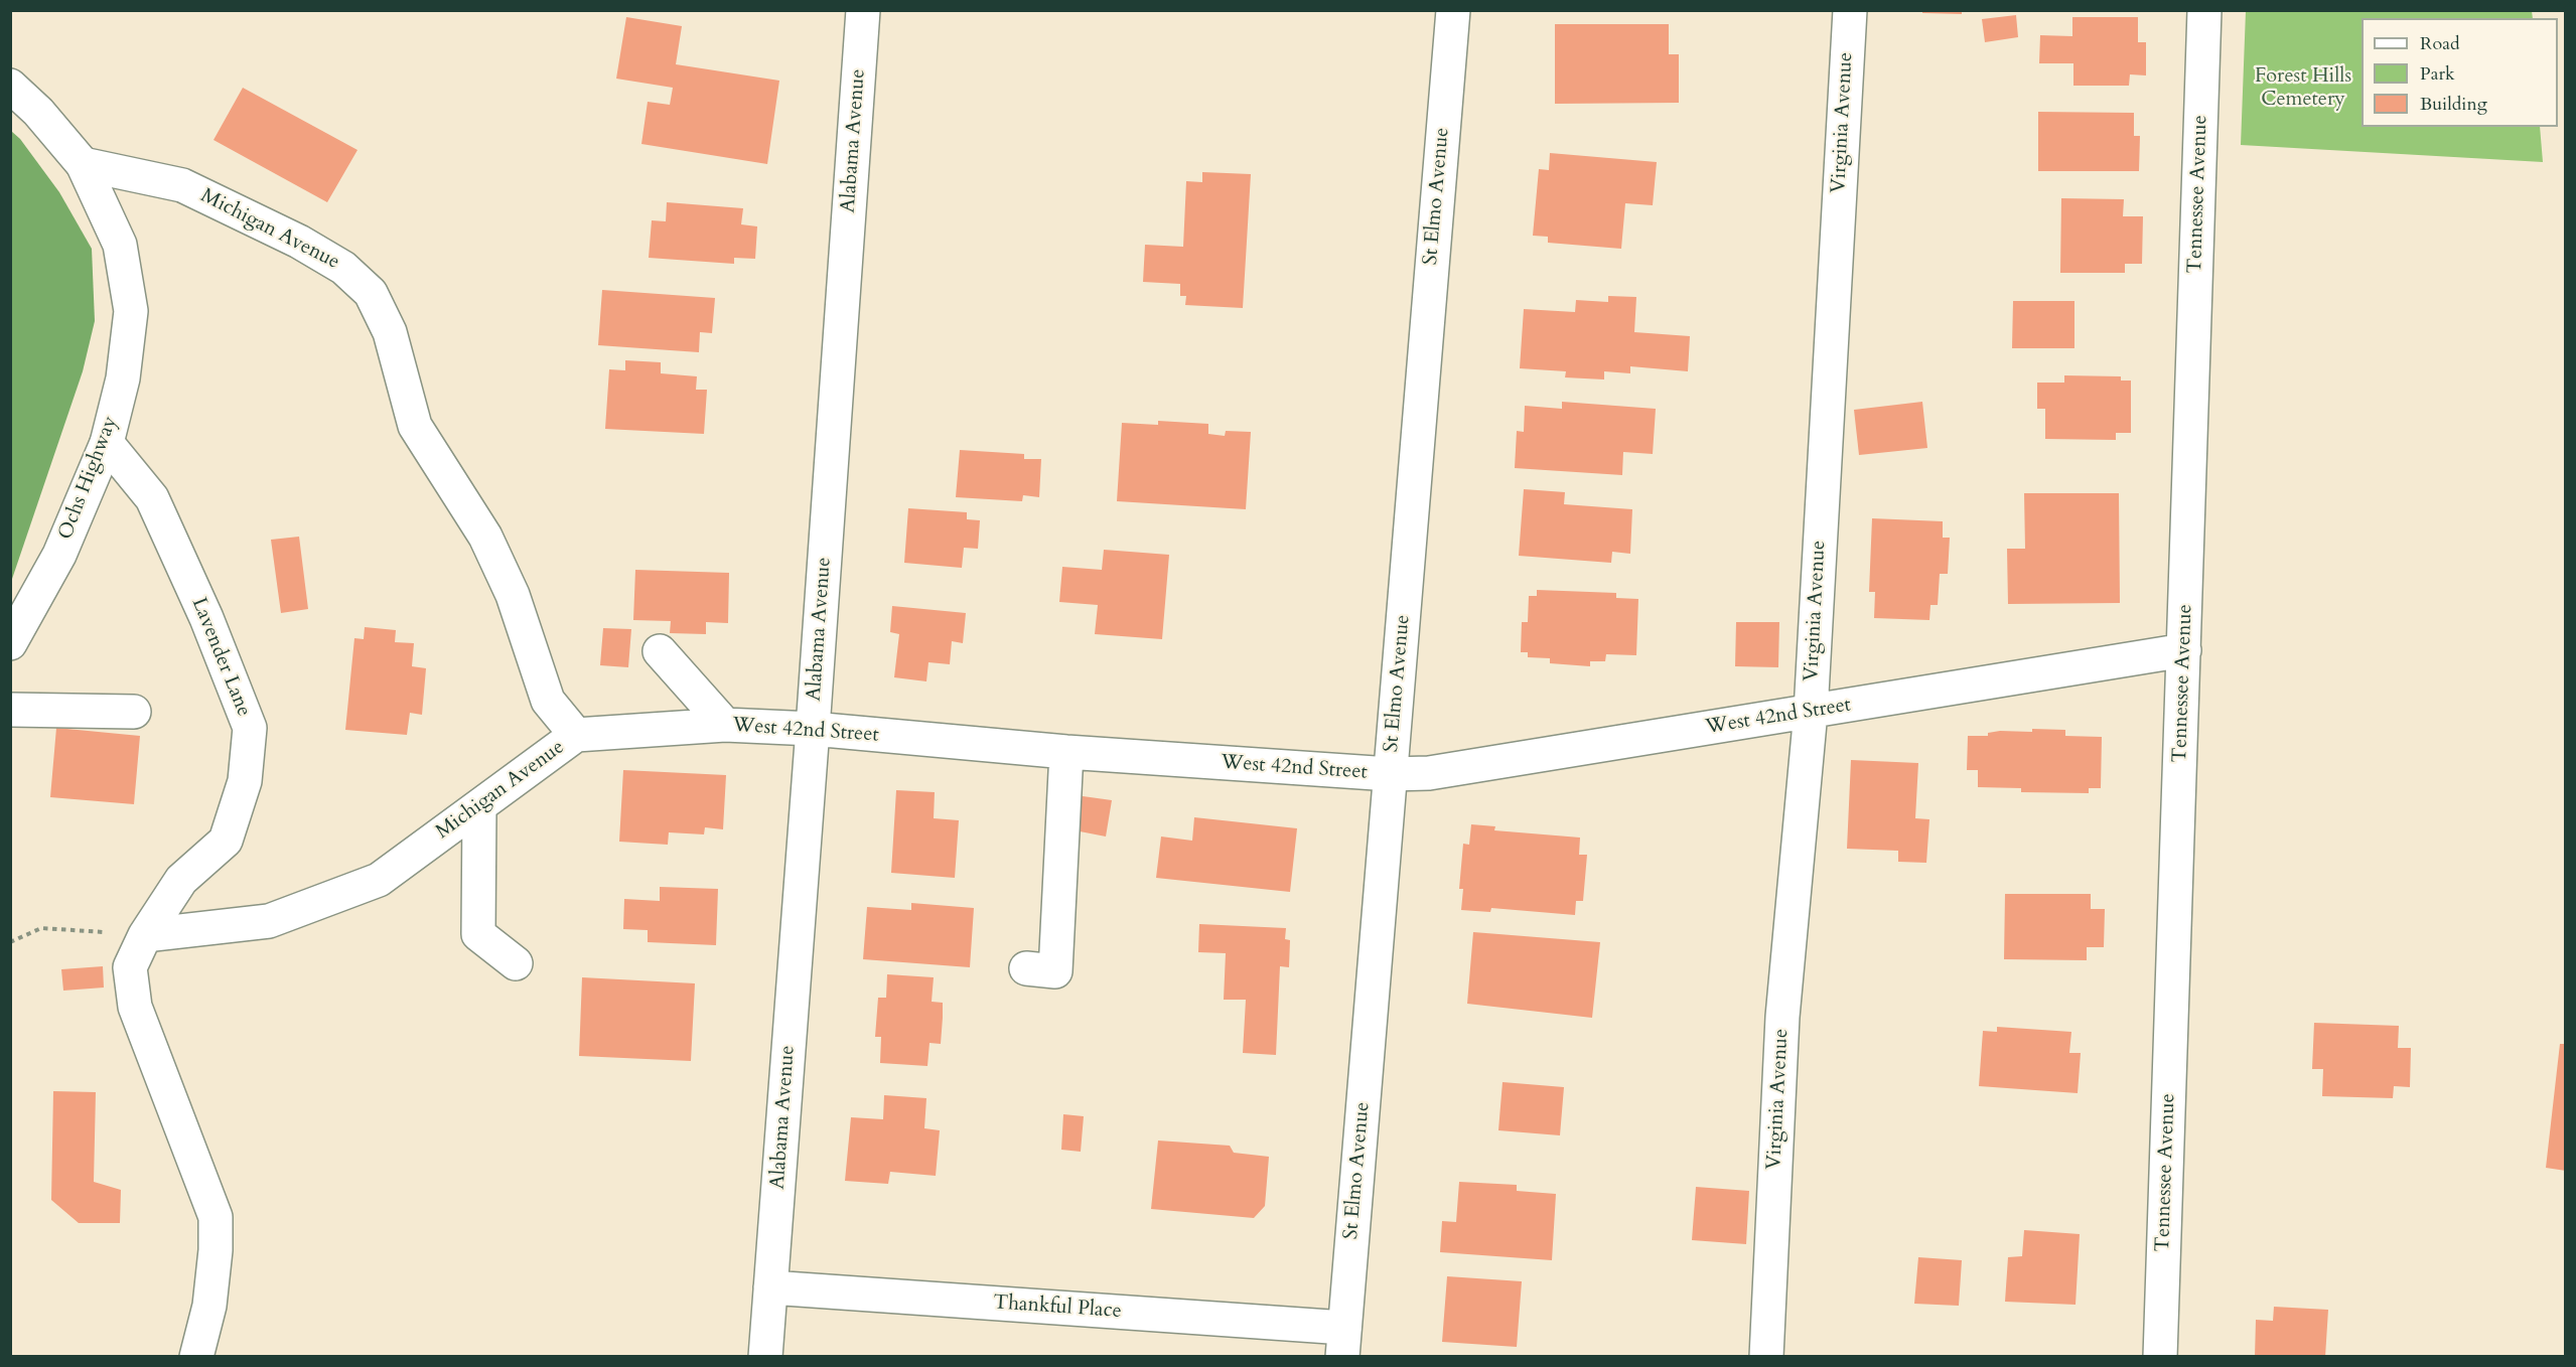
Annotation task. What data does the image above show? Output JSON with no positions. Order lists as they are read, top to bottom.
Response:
{
  "streets": {
    "street": [
      "Virginia Avenue",
      "Alabama Avenue",
      "Tennessee Avenue",
      "St Elmo Avenue",
      "Michigan Avenue",
      "Ochs Highway",
      "Lavender Lane",
      "West 42nd Street",
      "Thankful Place"
    ]
  },
  "crossings": [
    ["Virginia Avenue", "West 42nd Street"],
    ["Alabama Avenue", "West 42nd Street"],
    ["Alabama Avenue", "Thankful Place"],
    ["Tennessee Avenue", "West 42nd Street"],
    ["St Elmo Avenue", "West 42nd Street"],
    ["St Elmo Avenue", "Thankful Place"],
    ["Michigan Avenue", "Ochs Highway"],
    ["Michigan Avenue", "Lavender Lane"],
    ["Michigan Avenue", "West 42nd Street"],
    ["Ochs Highway", "Lavender Lane"]
  ],
  "parks": ["Forest Hills Cemetery"],
  "legend": ["Road", "Park", "Building"]
}
